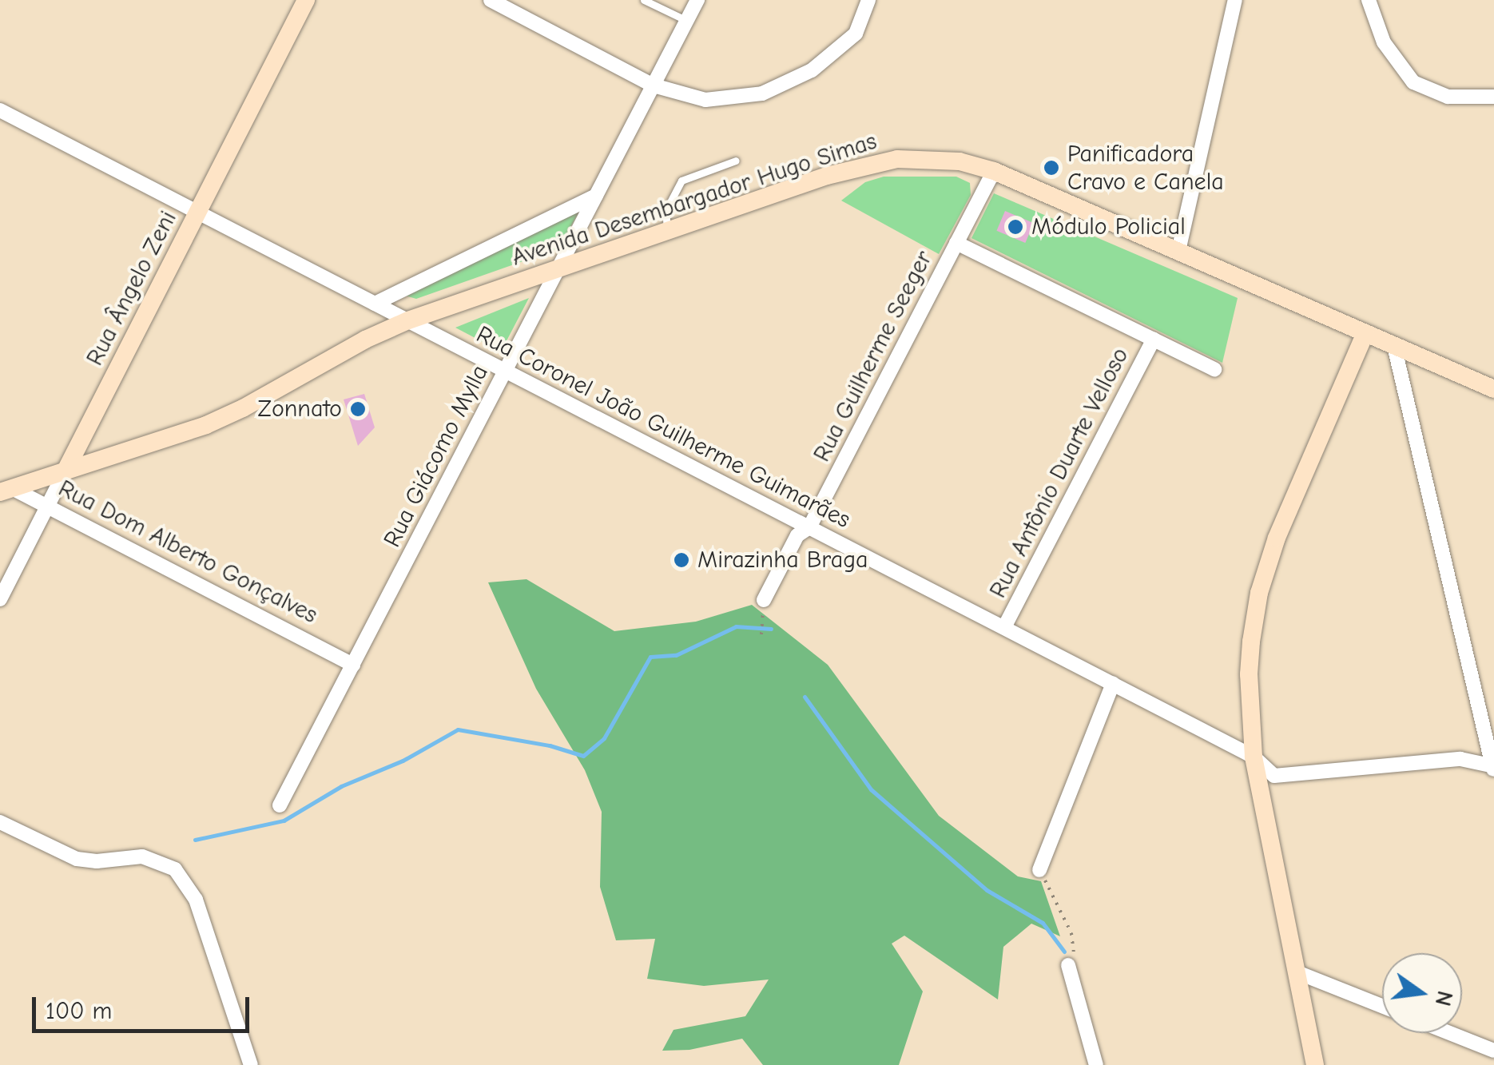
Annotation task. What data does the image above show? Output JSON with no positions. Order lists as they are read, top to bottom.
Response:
{
  "streets": {
    "main road": ["Avenida Desembargador Hugo Simas", "Rua Ângelo Zeni"],
    "street": [
      "Rua Guilherme Seeger",
      "Rua Coronel João Guilherme Guimarães",
      "Rua Giácomo Mylla",
      "Rua Antônio Duarte Velloso",
      "Rua Dom Alberto Gonçalves"
    ]
  },
  "crossings": [
    ["Avenida Desembargador Hugo Simas", "Rua Ângelo Zeni"],
    ["Avenida Desembargador Hugo Simas", "Rua Guilherme Seeger"],
    ["Avenida Desembargador Hugo Simas", "Rua Coronel João Guilherme Guimarães"],
    ["Avenida Desembargador Hugo Simas", "Rua Giácomo Mylla"],
    ["Avenida Desembargador Hugo Simas", "Rua Dom Alberto Gonçalves"],
    ["Rua Ângelo Zeni", "Rua Coronel João Guilherme Guimarães"],
    ["Rua Ângelo Zeni", "Rua Dom Alberto Gonçalves"],
    ["Rua Guilherme Seeger", "Rua Coronel João Guilherme Guimarães"],
    ["Rua Coronel João Guilherme Guimarães", "Rua Giácomo Mylla"],
    ["Rua Coronel João Guilherme Guimarães", "Rua Antônio Duarte Velloso"],
    ["Rua Giácomo Mylla", "Rua Dom Alberto Gonçalves"]
  ],
  "places": [
    "Panificadora Cravo e Canela",
    "Módulo Policial",
    "Zonnato",
    "Mirazinha Braga"
  ],
  "scale_bar": "100 m",
  "north": "right"
}
